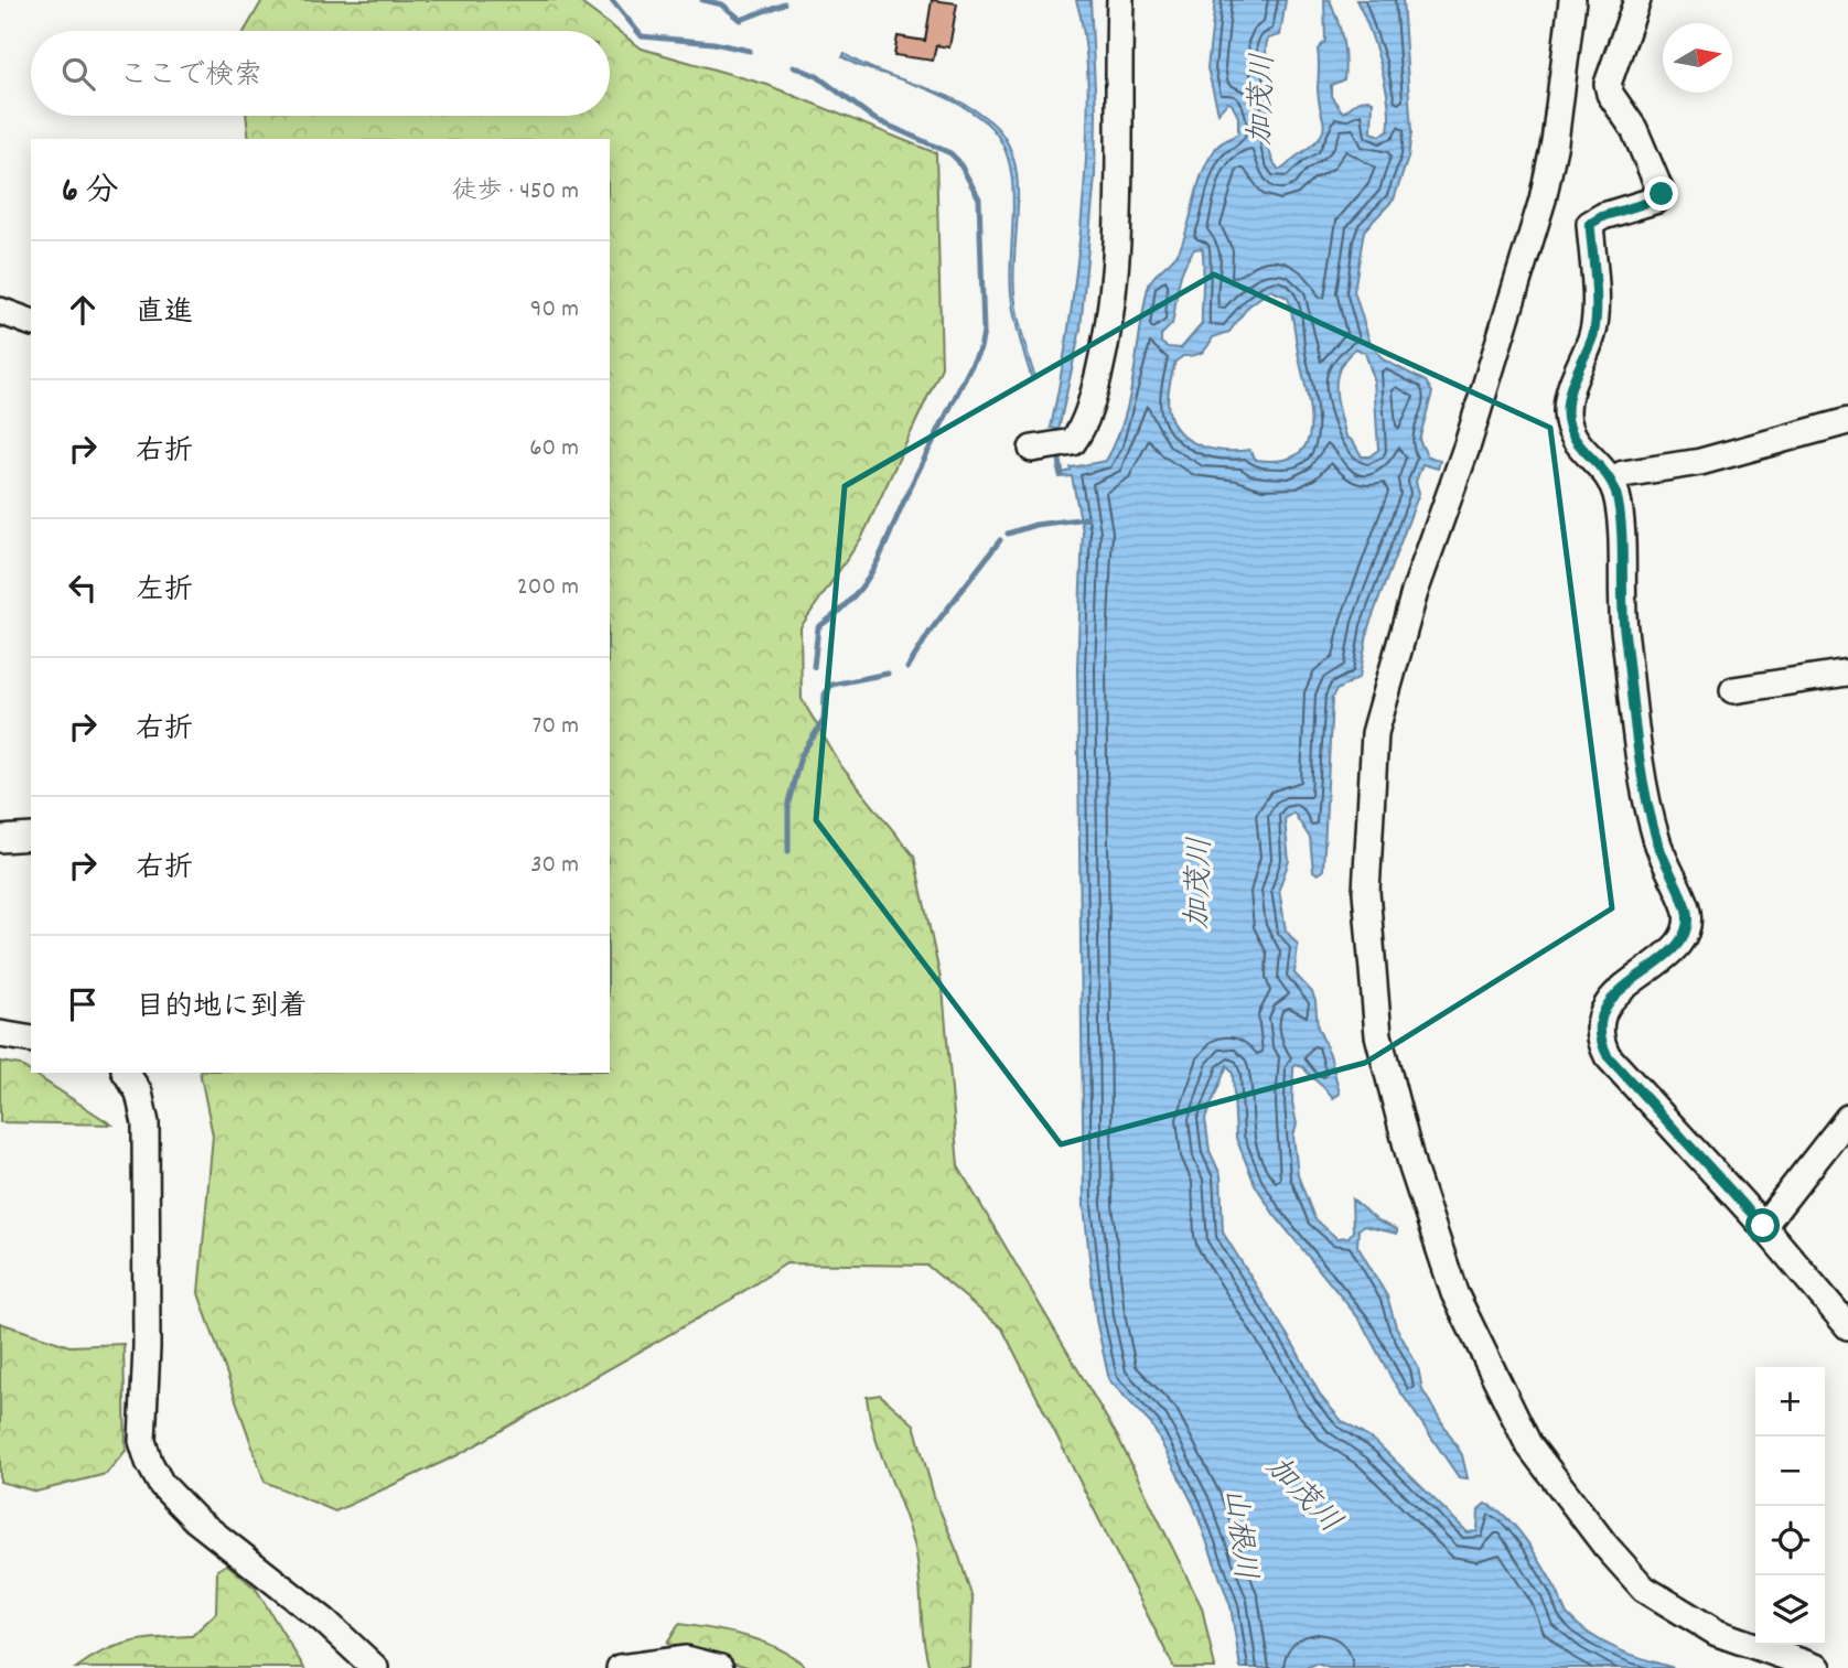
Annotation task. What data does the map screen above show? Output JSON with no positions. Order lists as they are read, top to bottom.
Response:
{
  "water": ["加茂川", "山根川"],
  "north": "right",
  "page": {
    "search": "ここで検索",
    "heading": ["6 分", "徒歩 · 450 m"],
    "list": [
      ["直進", "90 m"],
      ["右折", "60 m"],
      ["左折", "200 m"],
      ["右折", "70 m"],
      ["右折", "30 m"],
      "目的地に到着"
    ],
    "map_buttons": ["+", "−"]
  }
}
